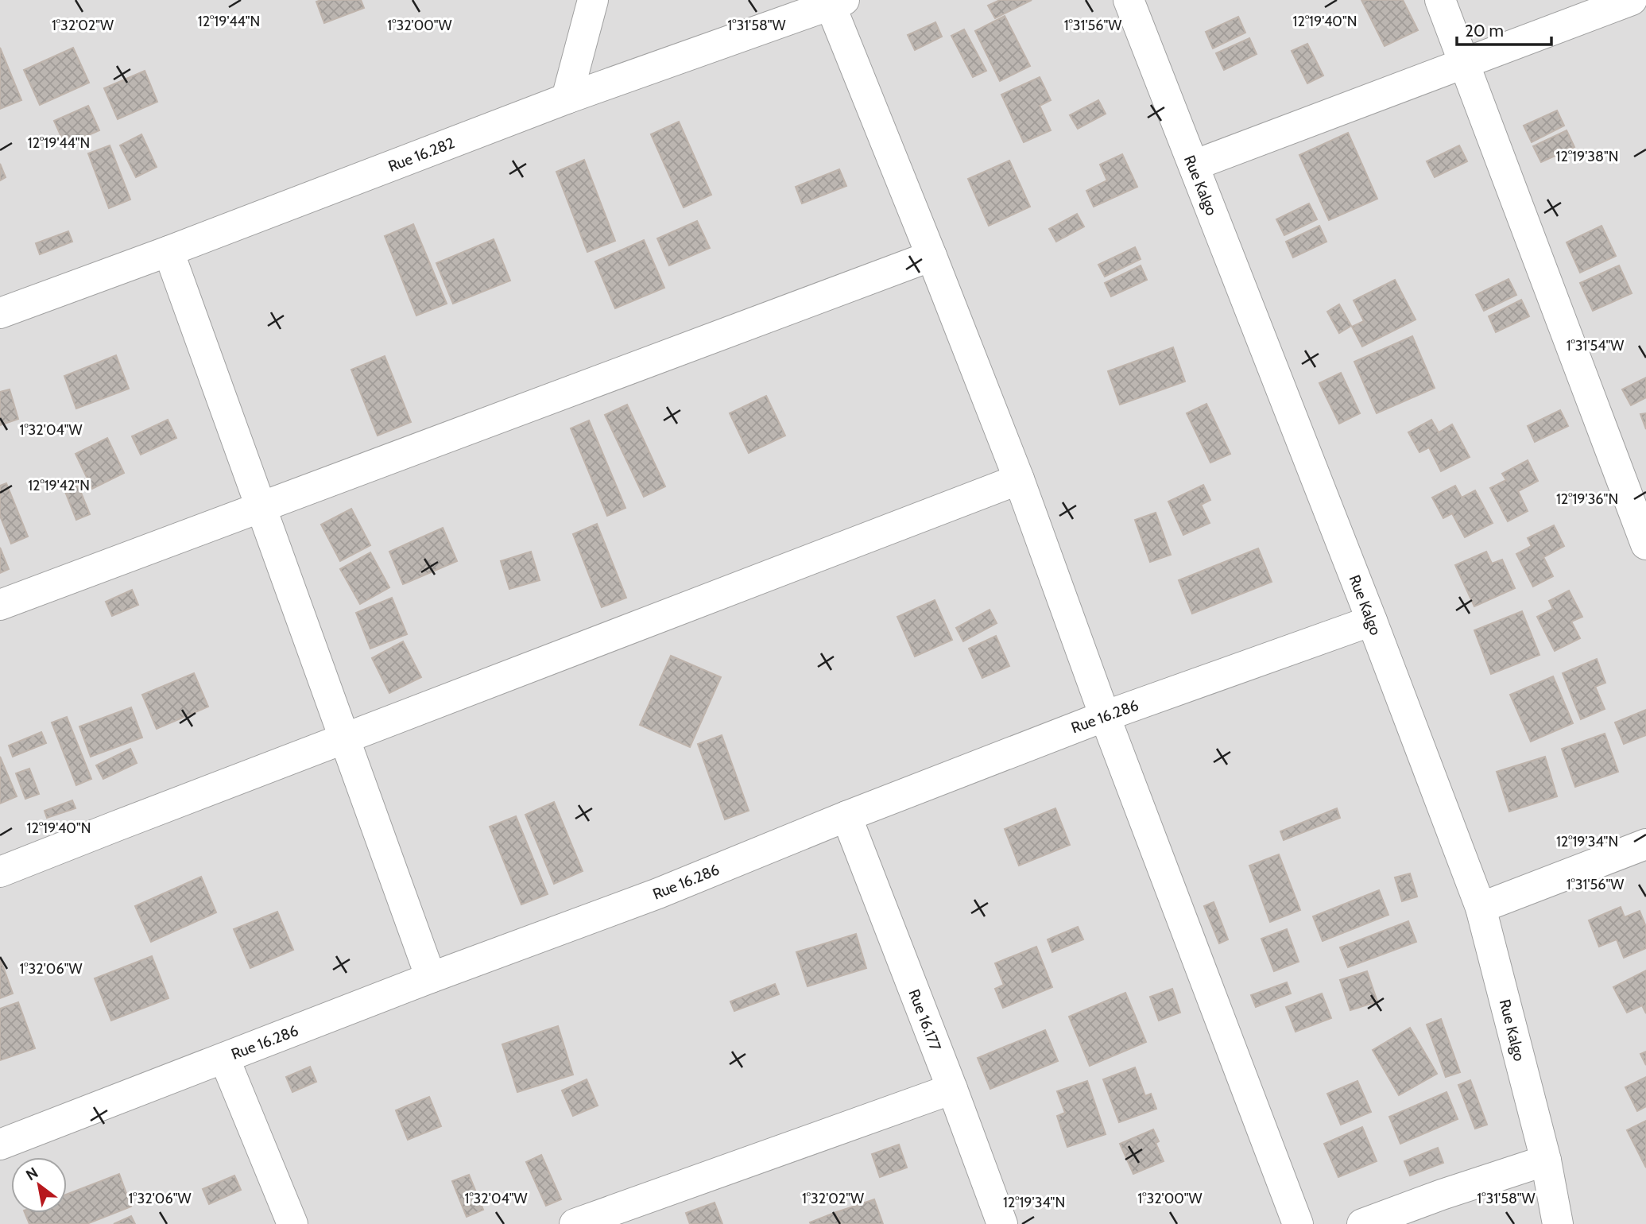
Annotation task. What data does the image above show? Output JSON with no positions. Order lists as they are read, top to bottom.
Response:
{
  "streets": {
    "street": [
      "Rue 16.282",
      "Rue Kalgo",
      "Rue 16.286",
      "Rue 16.177"
    ]
  },
  "crossings": [
    ["Rue Kalgo", "Rue 16.286"],
    ["Rue 16.286", "Rue 16.177"]
  ],
  "scale_bar": "20 m",
  "north": "top left",
  "coordinates": [
    "12°19'44\"N",
    "12°19'40\"N",
    "1°31'58\"W",
    "1°32'02\"W",
    "1°32'00\"W",
    "1°31'56\"W",
    "12°19'38\"N",
    "1°31'54\"W",
    "1°32'04\"W",
    "12°19'42\"N",
    "12°19'36\"N",
    "12°19'34\"N",
    "1°32'06\"W"
  ]
}
